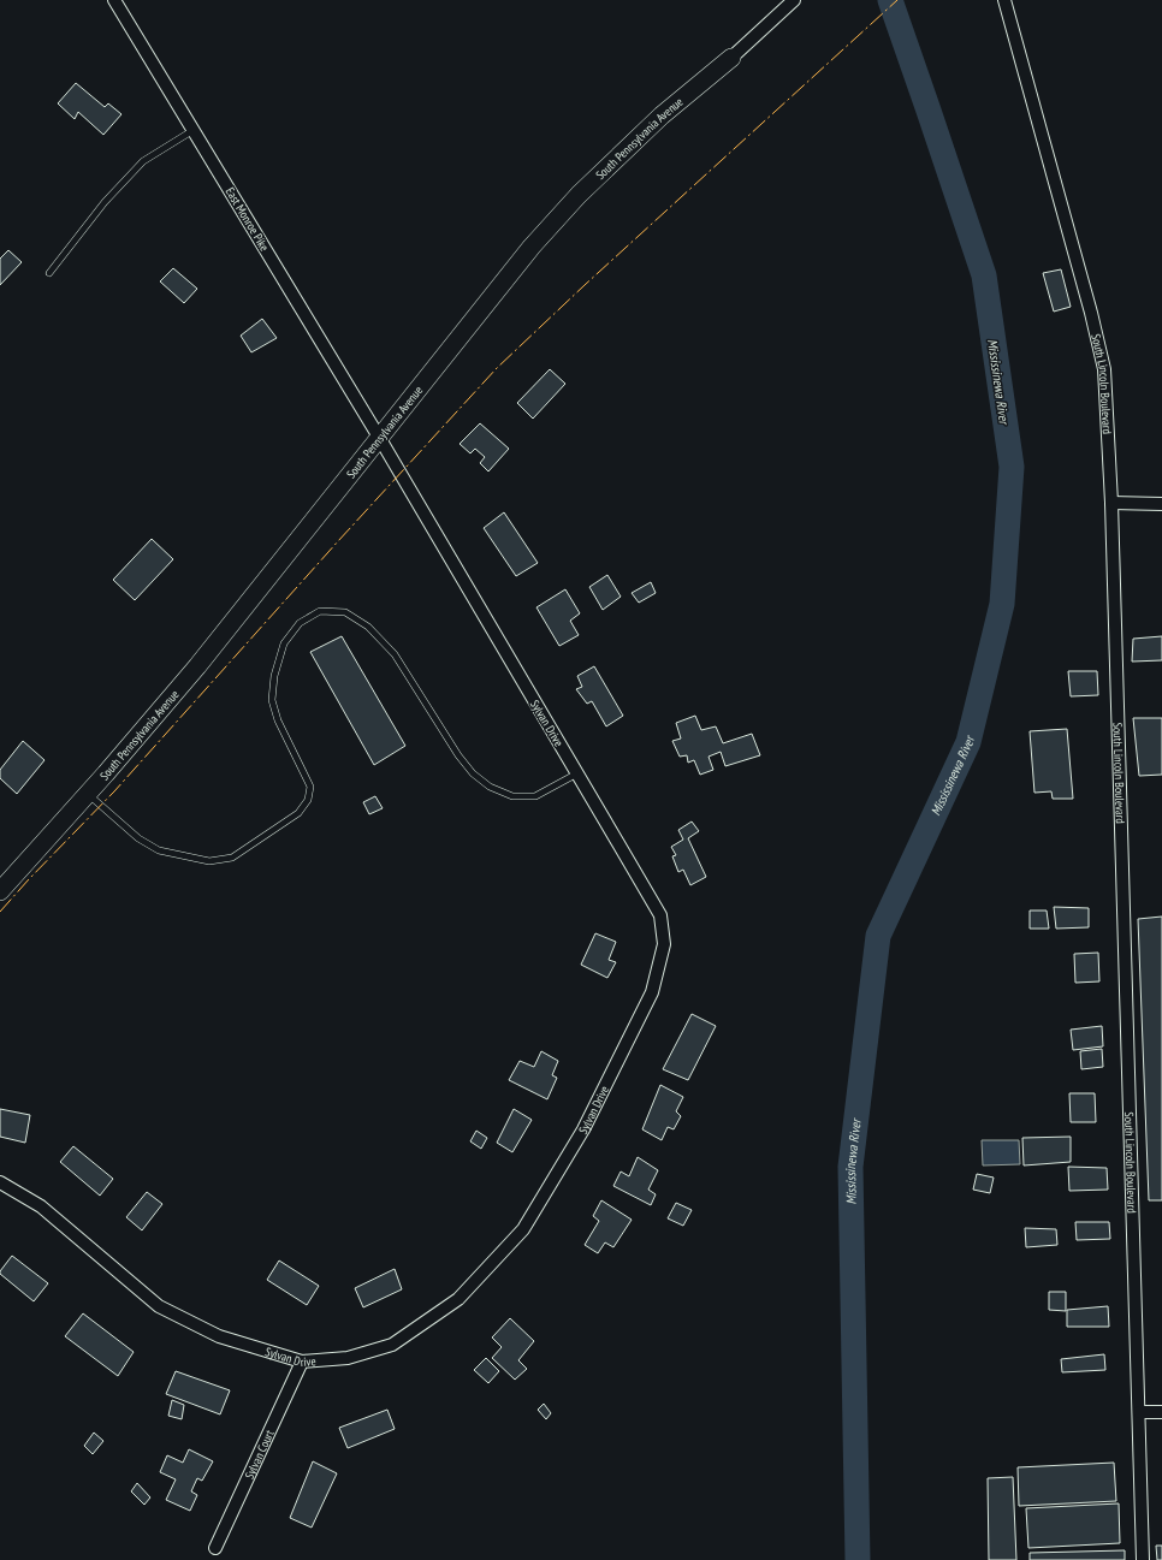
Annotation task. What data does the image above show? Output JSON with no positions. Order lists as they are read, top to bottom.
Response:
{
  "streets": {
    "street": [
      "South Pennsylvania Avenue",
      "East Monroe Pike",
      "South Lincoln Boulevard",
      "Sylvan Drive",
      "Sylvan Court"
    ]
  },
  "crossings": [
    ["South Pennsylvania Avenue", "East Monroe Pike"],
    ["South Pennsylvania Avenue", "Sylvan Drive"],
    ["East Monroe Pike", "Sylvan Drive"],
    ["Sylvan Drive", "Sylvan Court"]
  ],
  "water": ["Mississinewa River"]
}
